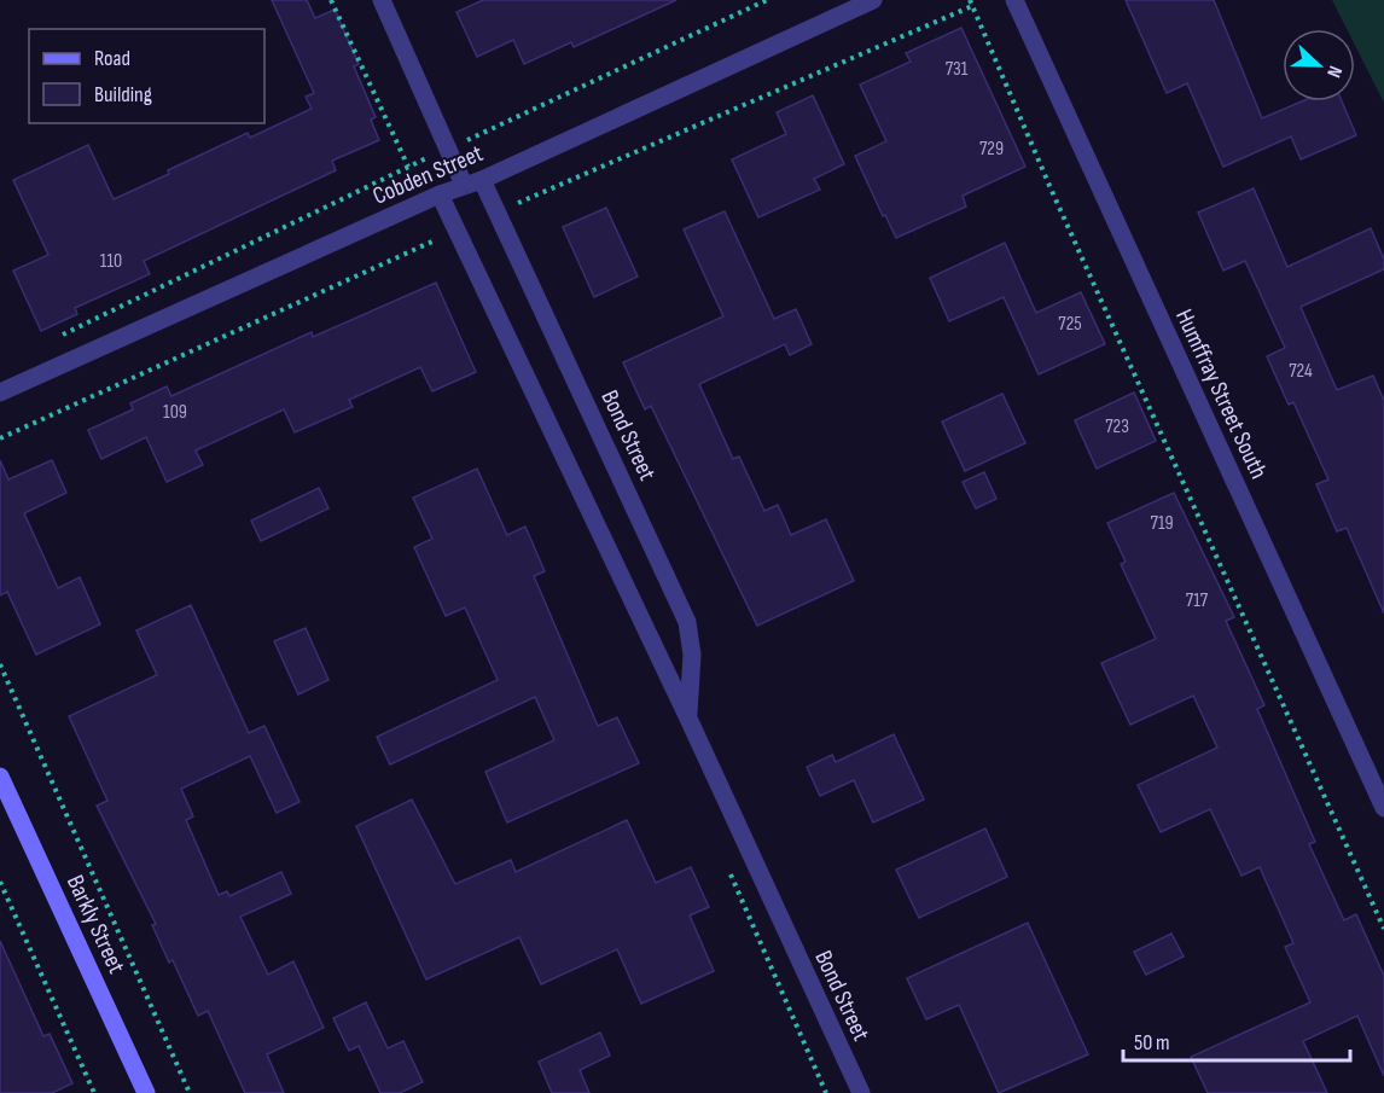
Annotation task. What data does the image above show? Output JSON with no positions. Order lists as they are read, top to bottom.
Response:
{
  "streets": {
    "main road": ["Barkly Street"],
    "street": ["Cobden Street", "Humffray Street South", "Bond Street"]
  },
  "crossings": [
    ["Cobden Street", "Bond Street"]
  ],
  "house_numbers": [
    "731",
    "729",
    "110",
    "725",
    "724",
    "109",
    "723",
    "719",
    "717"
  ],
  "legend": ["Road", "Building"],
  "scale_bar": "50 m",
  "north": "right"
}
